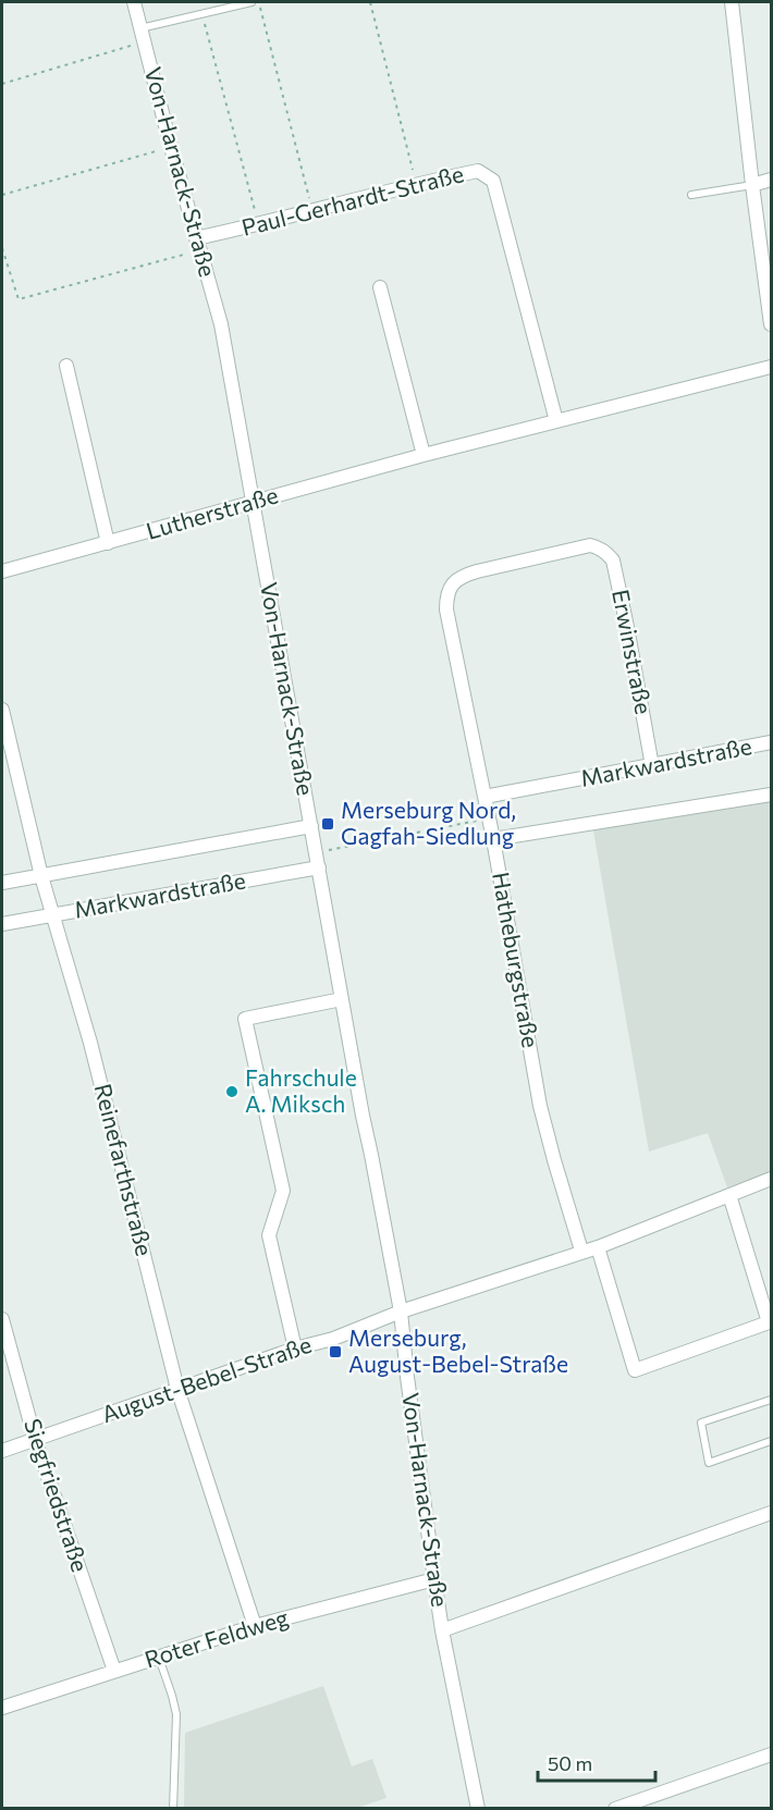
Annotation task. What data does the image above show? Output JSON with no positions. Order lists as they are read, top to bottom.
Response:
{
  "streets": {
    "street": [
      "Von-Harnack-Straße",
      "Paul-Gerhardt-Straße",
      "Lutherstraße",
      "Erwinstraße",
      "Markwardstraße",
      "Hatheburgstraße",
      "Reinefarthstraße",
      "August-Bebel-Straße",
      "Siegfriedstraße",
      "Roter Feldweg"
    ]
  },
  "crossings": [
    ["Von-Harnack-Straße", "Paul-Gerhardt-Straße"],
    ["Von-Harnack-Straße", "Lutherstraße"],
    ["Von-Harnack-Straße", "Markwardstraße"],
    ["Von-Harnack-Straße", "August-Bebel-Straße"],
    ["Von-Harnack-Straße", "Roter Feldweg"],
    ["Paul-Gerhardt-Straße", "Lutherstraße"],
    ["Erwinstraße", "Markwardstraße"],
    ["Erwinstraße", "Hatheburgstraße"],
    ["Markwardstraße", "Hatheburgstraße"],
    ["Markwardstraße", "Reinefarthstraße"],
    ["Hatheburgstraße", "August-Bebel-Straße"],
    ["Reinefarthstraße", "August-Bebel-Straße"],
    ["Reinefarthstraße", "Roter Feldweg"],
    ["August-Bebel-Straße", "Siegfriedstraße"],
    ["Siegfriedstraße", "Roter Feldweg"]
  ],
  "places": {
    "transit": ["Merseburg Nord, Gagfah-Siedlung", "Merseburg, August-Bebel-Straße"],
    "other": ["Fahrschule A. Miksch"]
  },
  "scale_bar": "50 m"
}
